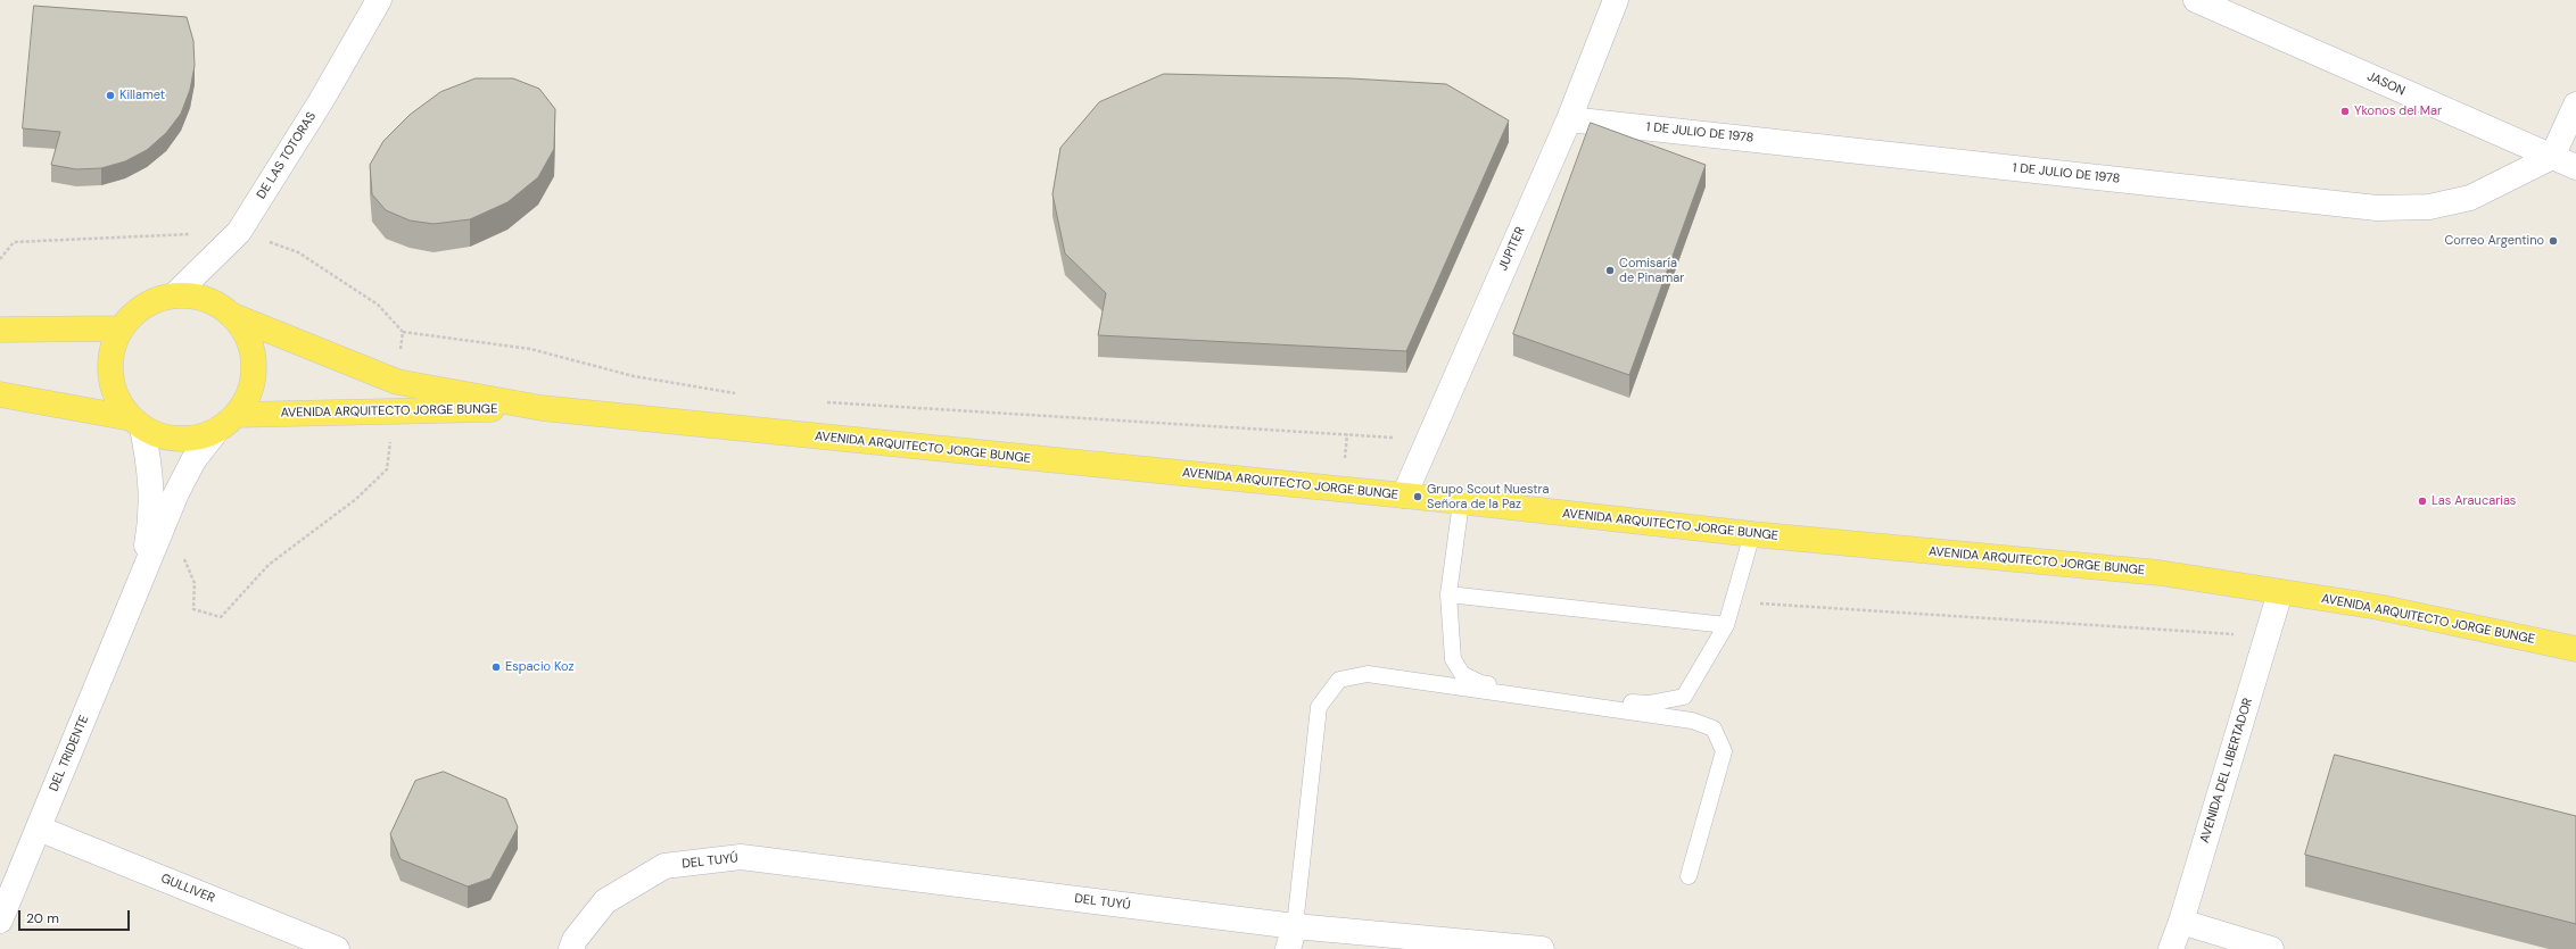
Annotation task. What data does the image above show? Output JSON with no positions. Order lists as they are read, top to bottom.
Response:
{
  "streets": {
    "main road": ["AVENIDA ARQUITECTO JORGE BUNGE"],
    "street": [
      "JASON",
      "1 DE JULIO DE 1978",
      "DE LAS TOTORAS",
      "JUPITER",
      "DEL TRIDENTE",
      "AVENIDA DEL LIBERTADOR",
      "DEL TUYÚ",
      "GULLIVER"
    ]
  },
  "crossings": [
    ["JASON", "1 DE JULIO DE 1978"],
    ["1 DE JULIO DE 1978", "JUPITER"],
    ["DE LAS TOTORAS", "AVENIDA ARQUITECTO JORGE BUNGE"],
    ["DE LAS TOTORAS", "DEL TRIDENTE"],
    ["JUPITER", "AVENIDA ARQUITECTO JORGE BUNGE"],
    ["AVENIDA ARQUITECTO JORGE BUNGE", "DEL TRIDENTE"],
    ["AVENIDA ARQUITECTO JORGE BUNGE", "AVENIDA DEL LIBERTADOR"],
    ["DEL TRIDENTE", "GULLIVER"]
  ],
  "places": [
    "Killamet",
    "Ykonos del Mar",
    "Correo Argentino",
    "Comisaría de Pinamar",
    "Grupo Scout Nuestra Señora de la Paz",
    "Las Araucarias",
    "Espacio Koz"
  ],
  "scale_bar": "20 m"
}
